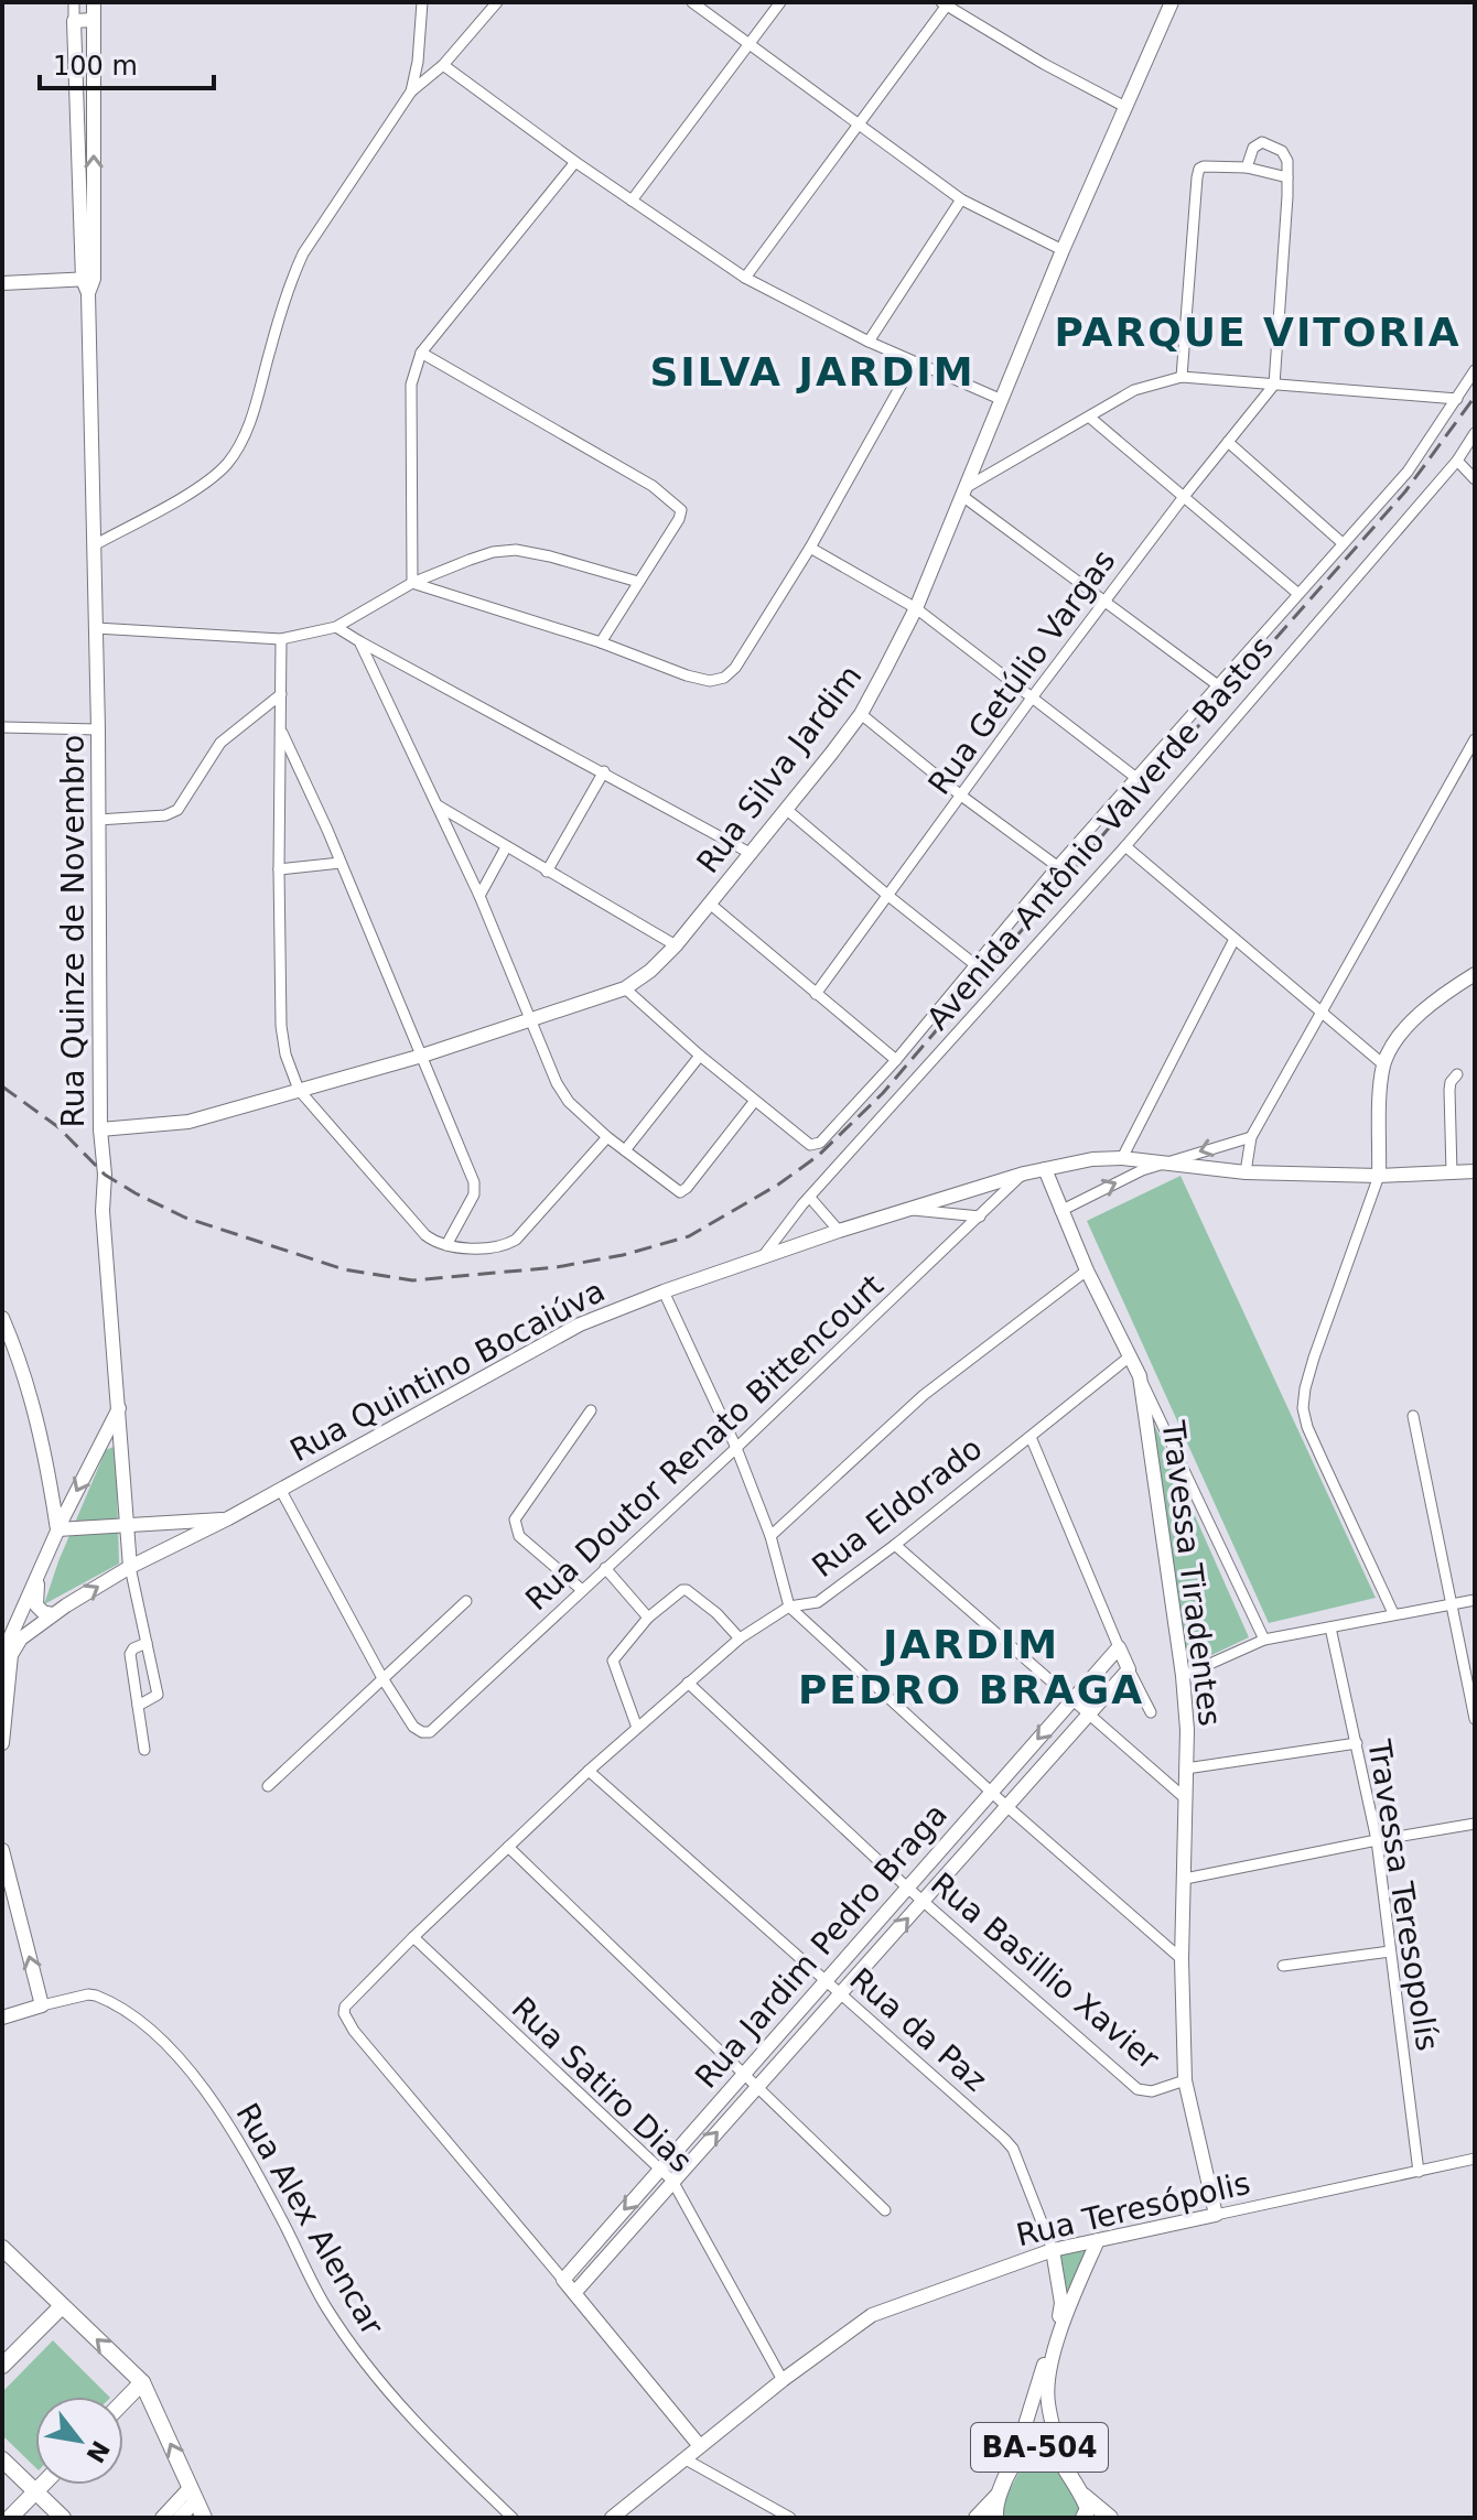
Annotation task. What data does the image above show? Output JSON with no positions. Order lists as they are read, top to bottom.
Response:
{
  "streets": {
    "main road": ["BA-504"],
    "street": [
      "Rua Getúlio Vargas",
      "Rua Silva Jardim",
      "Avenida Antônio Valverde Bastos",
      "Rua Quinze de Novembro",
      "Rua Quintino Bocaiúva",
      "Rua Doutor Renato Bittencourt",
      "Rua Eldorado",
      "Travessa Tiradentes",
      "Travessa Teresopolís",
      "Rua Jardim Pedro Braga",
      "Rua Basillio Xavier",
      "Rua da Paz",
      "Rua Satiro Dias",
      "Rua Teresópolis",
      "Rua Alex Alencar"
    ]
  },
  "crossings": [
    ["Rua Silva Jardim", "Rua Quinze de Novembro"],
    ["Avenida Antônio Valverde Bastos", "Rua Quintino Bocaiúva"],
    ["Rua Quinze de Novembro", "Rua Quintino Bocaiúva"],
    ["Rua Quintino Bocaiúva", "Rua Doutor Renato Bittencourt"],
    ["Rua Quintino Bocaiúva", "Travessa Tiradentes"],
    ["Rua Eldorado", "Travessa Tiradentes"],
    ["Travessa Tiradentes", "Rua Basillio Xavier"],
    ["Travessa Tiradentes", "Rua Teresópolis"],
    ["Travessa Teresopolís", "Rua Teresópolis"],
    ["Rua Jardim Pedro Braga", "Rua Basillio Xavier"],
    ["Rua Jardim Pedro Braga", "Rua da Paz"],
    ["Rua Jardim Pedro Braga", "Rua Satiro Dias"],
    ["Rua da Paz", "Rua Teresópolis"],
    ["Rua Satiro Dias", "Rua Teresópolis"]
  ],
  "districts": ["PARQUE VITORIA", "SILVA JARDIM", "JARDIM PEDRO BRAGA"],
  "scale_bar": "100 m",
  "north": "bottom right"
}
